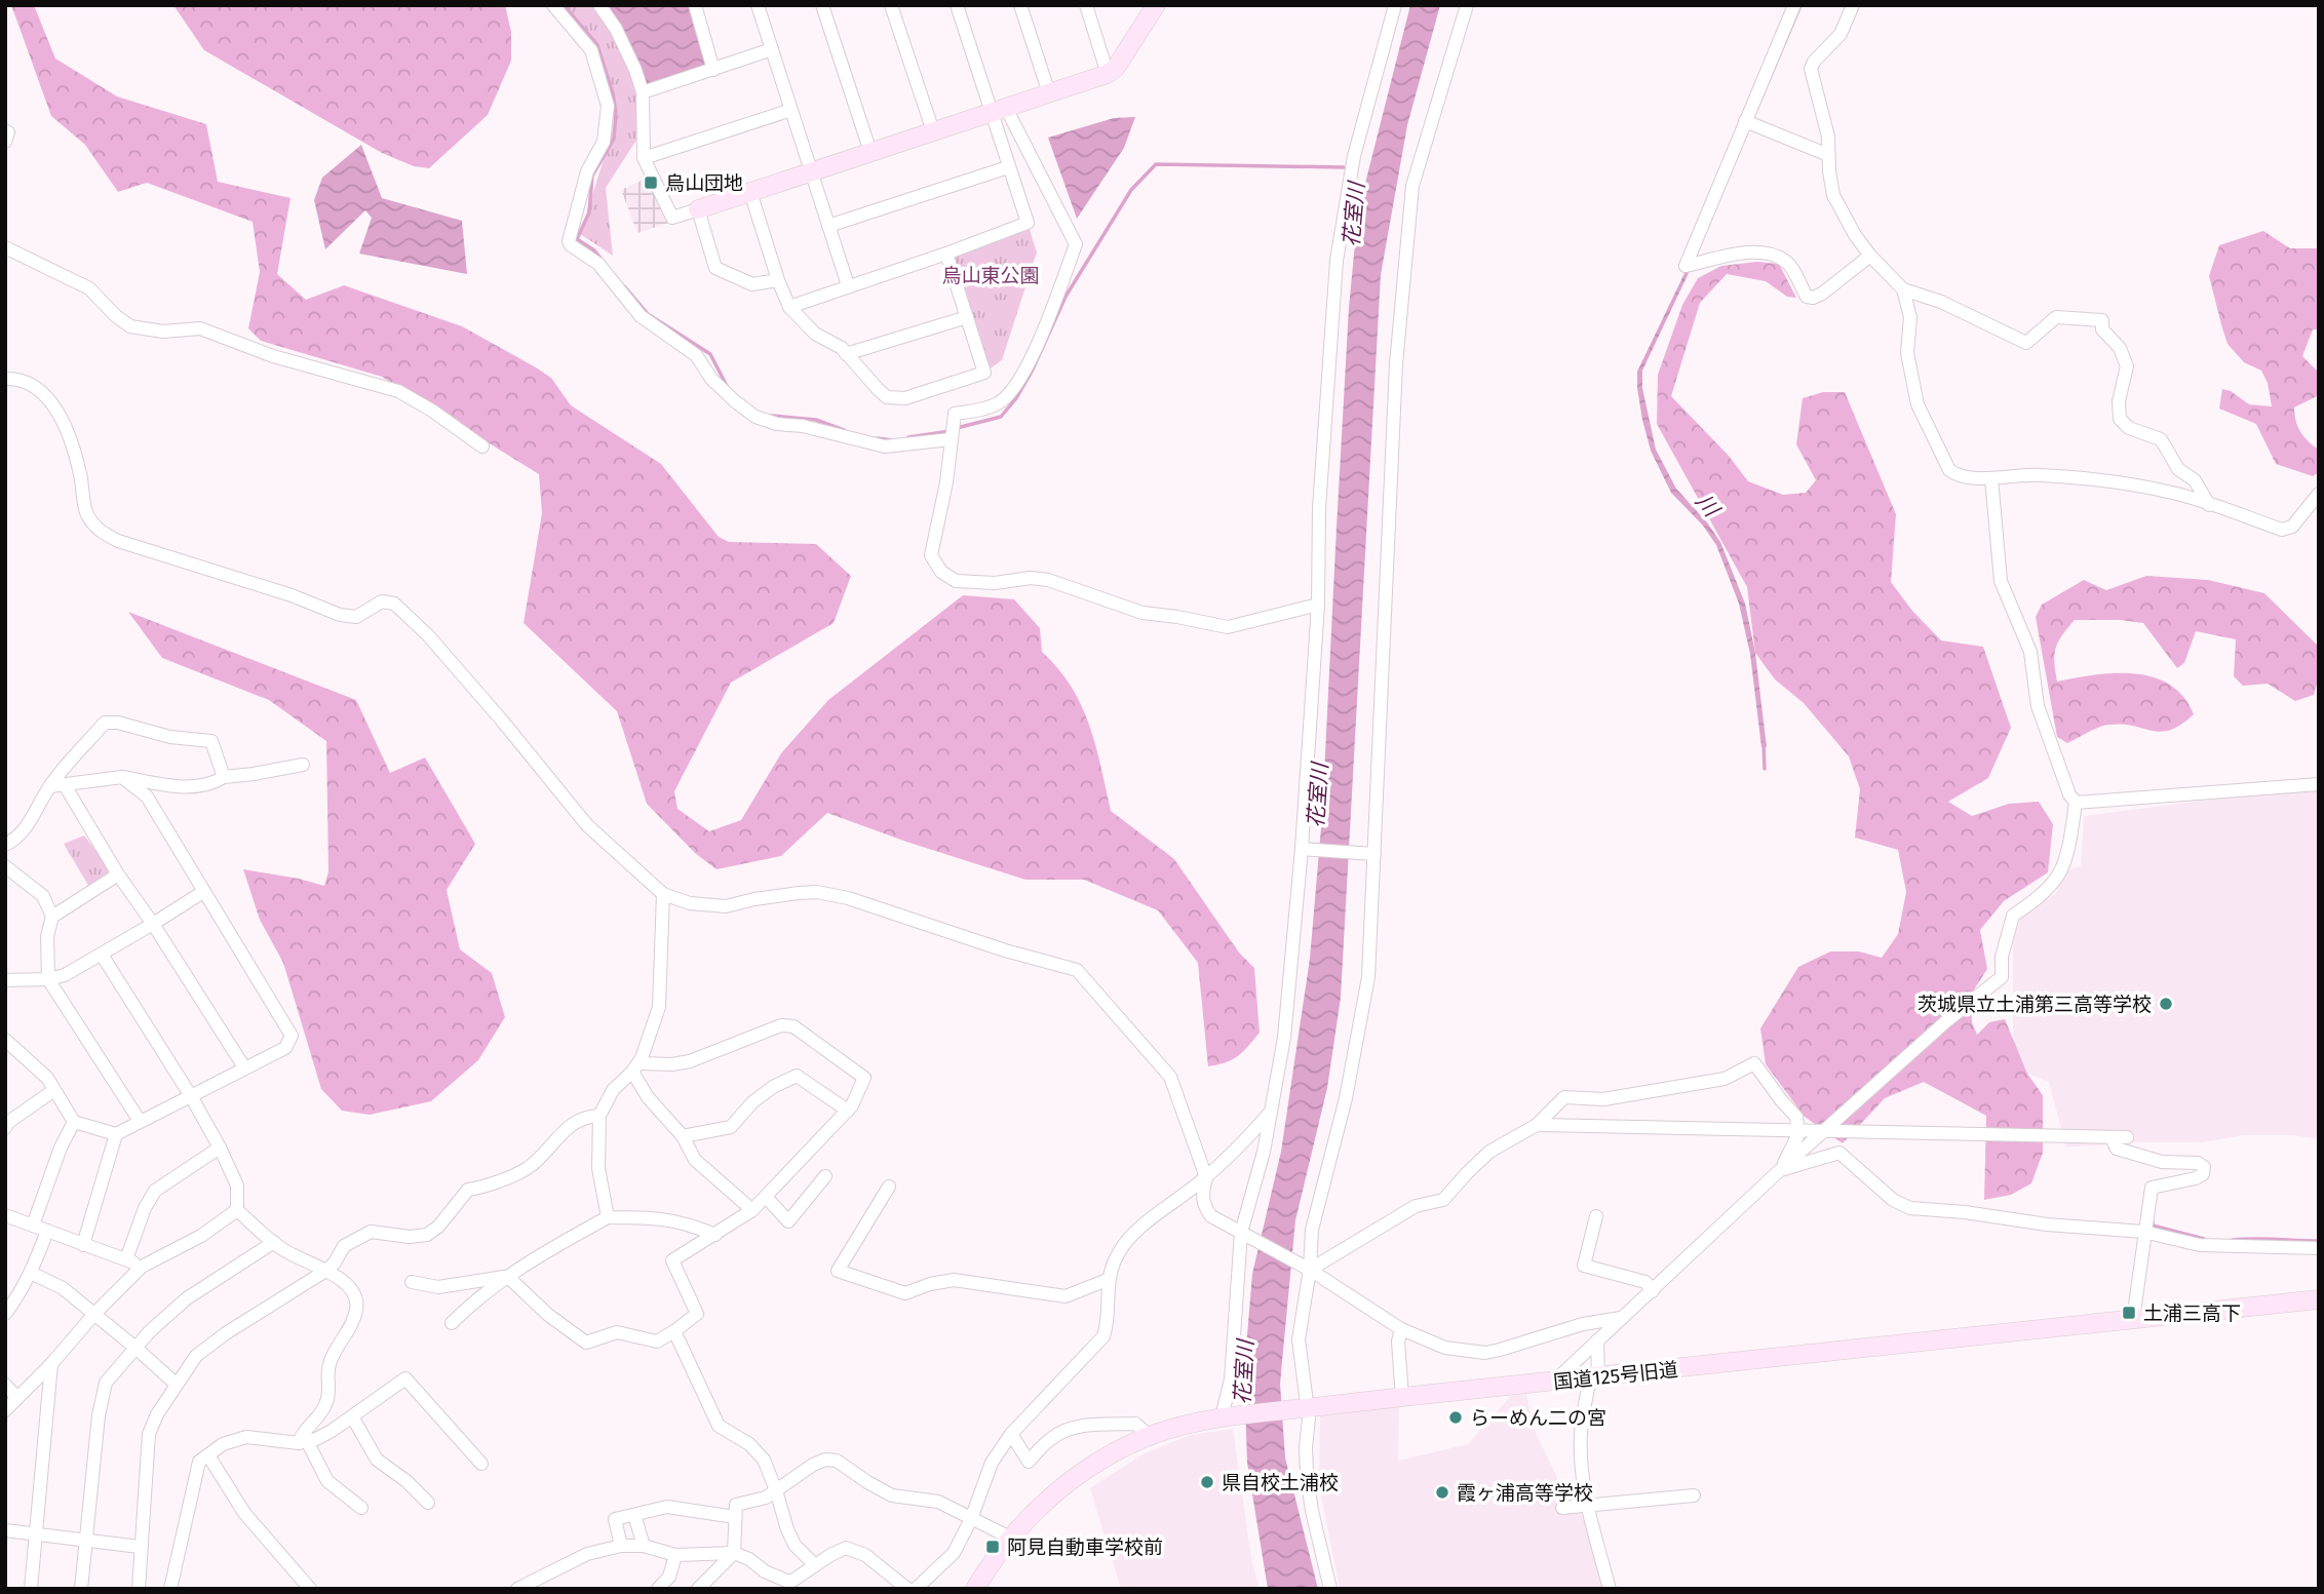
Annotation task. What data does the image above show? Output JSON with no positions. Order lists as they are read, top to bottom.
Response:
{
  "streets": {
    "street": ["国道125号旧道"]
  },
  "water": ["花室川", "川"],
  "parks": ["烏山東公園"],
  "places": {
    "transit": ["烏山団地", "土浦三高下", "阿見自動車学校前"],
    "other": [
      "茨城県立土浦第三高等学校",
      "らーめん二の宮",
      "県自校土浦校",
      "霞ヶ浦高等学校"
    ]
  }
}
